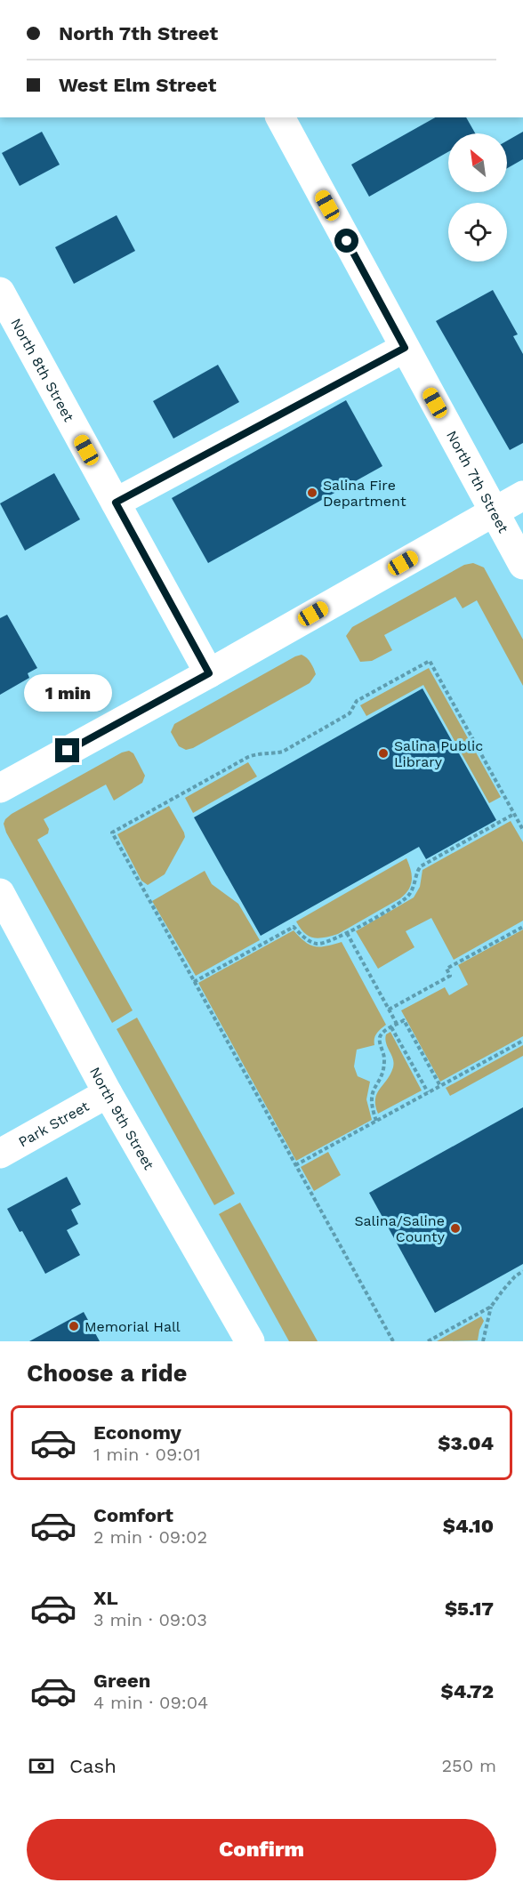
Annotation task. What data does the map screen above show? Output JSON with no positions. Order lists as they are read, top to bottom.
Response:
{
  "streets": {
    "street": [
      "North 8th Street",
      "North 7th Street",
      "North 9th Street",
      "Park Street"
    ]
  },
  "crossings": [
    ["North 9th Street", "Park Street"]
  ],
  "places": [
    "Salina Fire Department",
    "Salina Public Library",
    "Salina/Saline County",
    "Memorial Hall"
  ],
  "north": "top left",
  "page": {
    "banner": ["North 7th Street", "West Elm Street"],
    "bubble": "1 min",
    "heading": "Choose a ride",
    "list": [
      {
        "name": "Economy",
        "note": "1 min · 09:01",
        "value": "$3.04"
      },
      {
        "name": "Comfort",
        "note": "2 min · 09:02",
        "value": "$4.10"
      },
      {
        "name": "XL",
        "note": "3 min · 09:03",
        "value": "$5.17"
      },
      {
        "name": "Green",
        "note": "4 min · 09:04",
        "value": "$4.72"
      }
    ],
    "pay": ["Cash", "250 m"],
    "buttons": "Confirm"
  }
}
